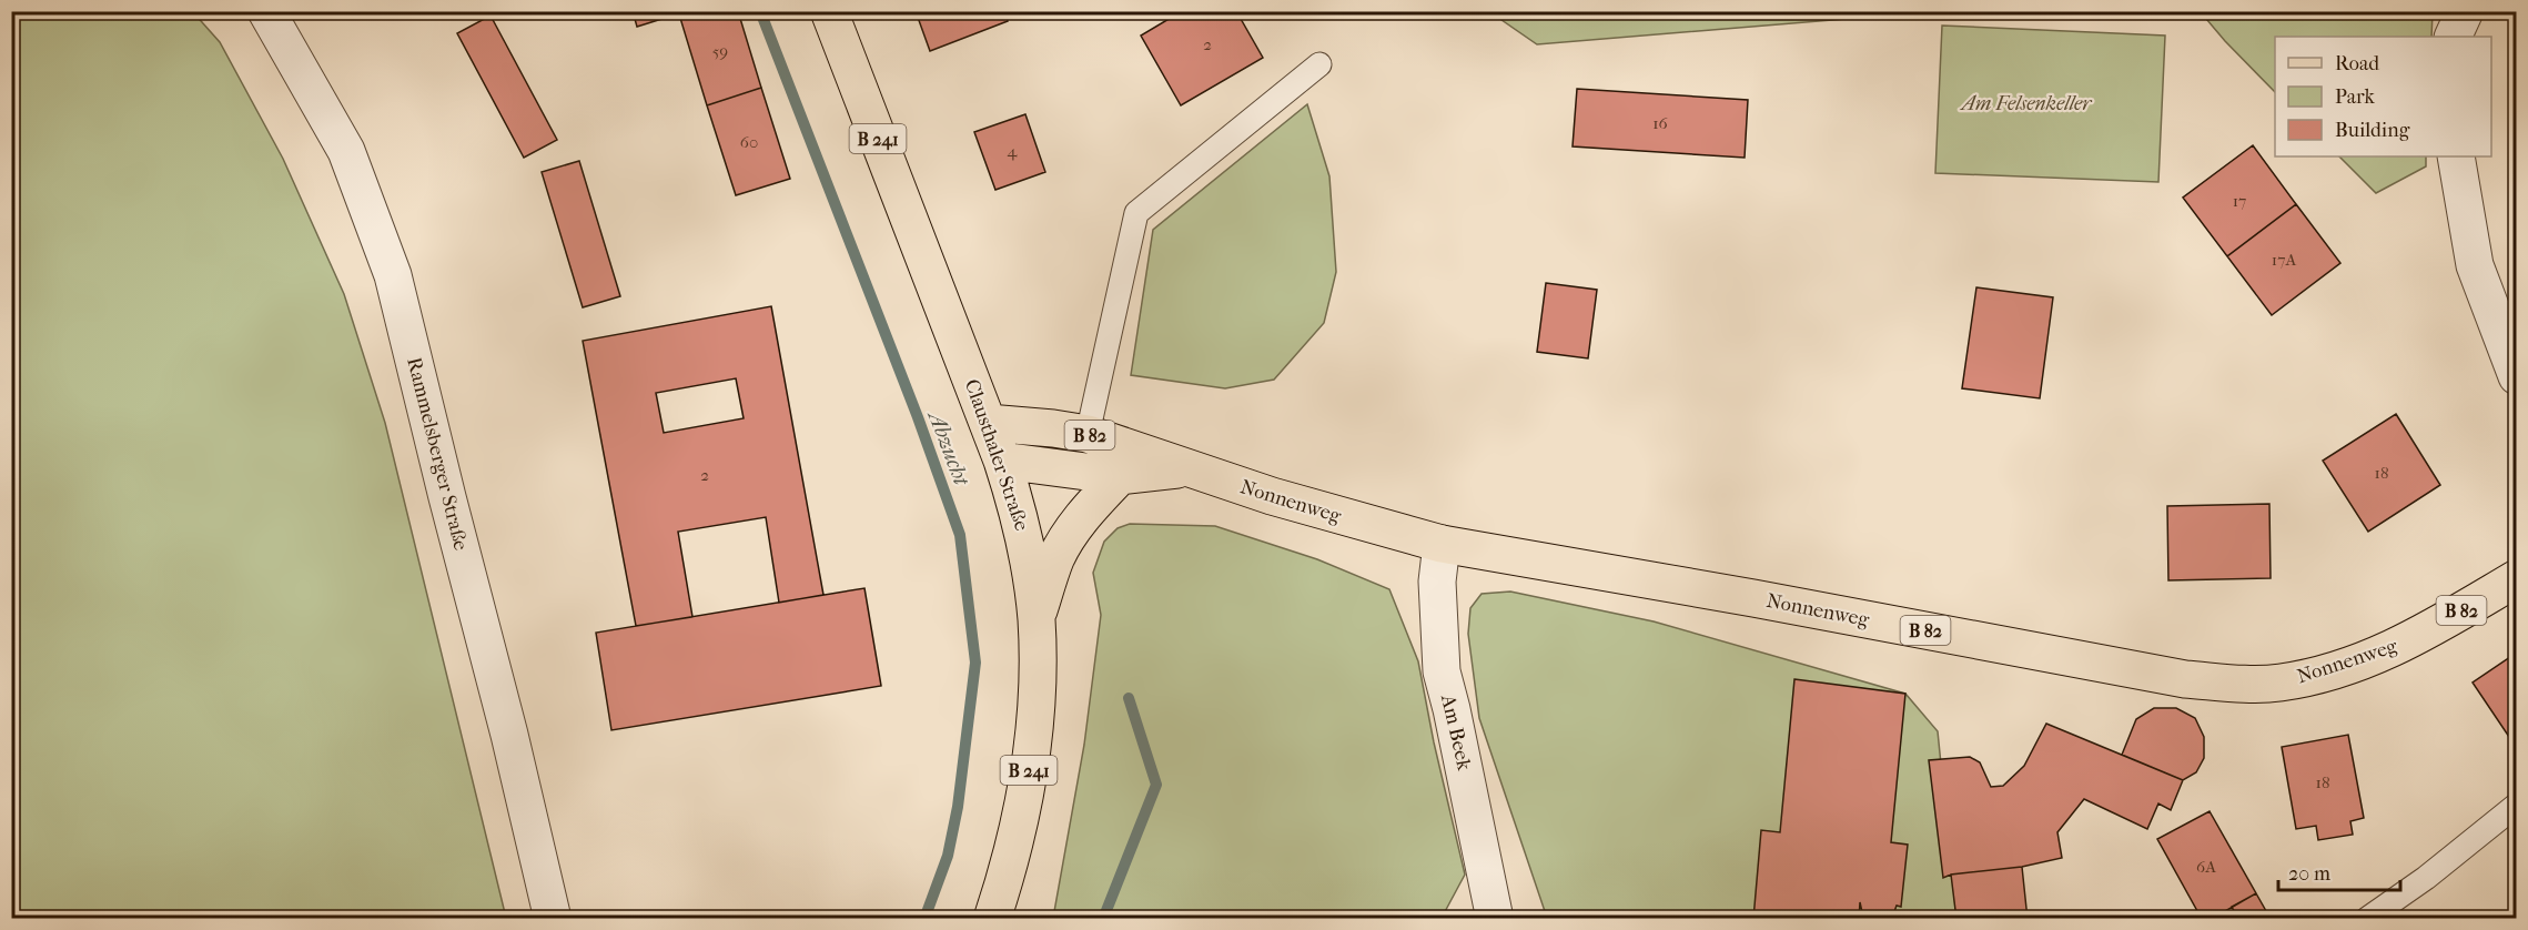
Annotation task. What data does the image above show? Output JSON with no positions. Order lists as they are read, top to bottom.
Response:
{
  "streets": {
    "main road": [
      "B 241",
      "B 82",
      "Clausthaler Straße",
      "Nonnenweg"
    ],
    "street": ["Rammelsberger Straße", "Am Beek"]
  },
  "crossings": [
    ["B 82", "Clausthaler Straße"],
    ["B 82", "Nonnenweg"],
    ["Clausthaler Straße", "Nonnenweg"],
    ["Nonnenweg", "Am Beek"]
  ],
  "water": ["Abzucht"],
  "parks": ["Am Felsenkeller"],
  "house_numbers": [
    "2",
    "59",
    "16",
    "60",
    "4",
    "17",
    "17A",
    "18",
    "2",
    "18",
    "6A"
  ],
  "legend": ["Road", "Park", "Building"],
  "scale_bar": "20 m"
}
